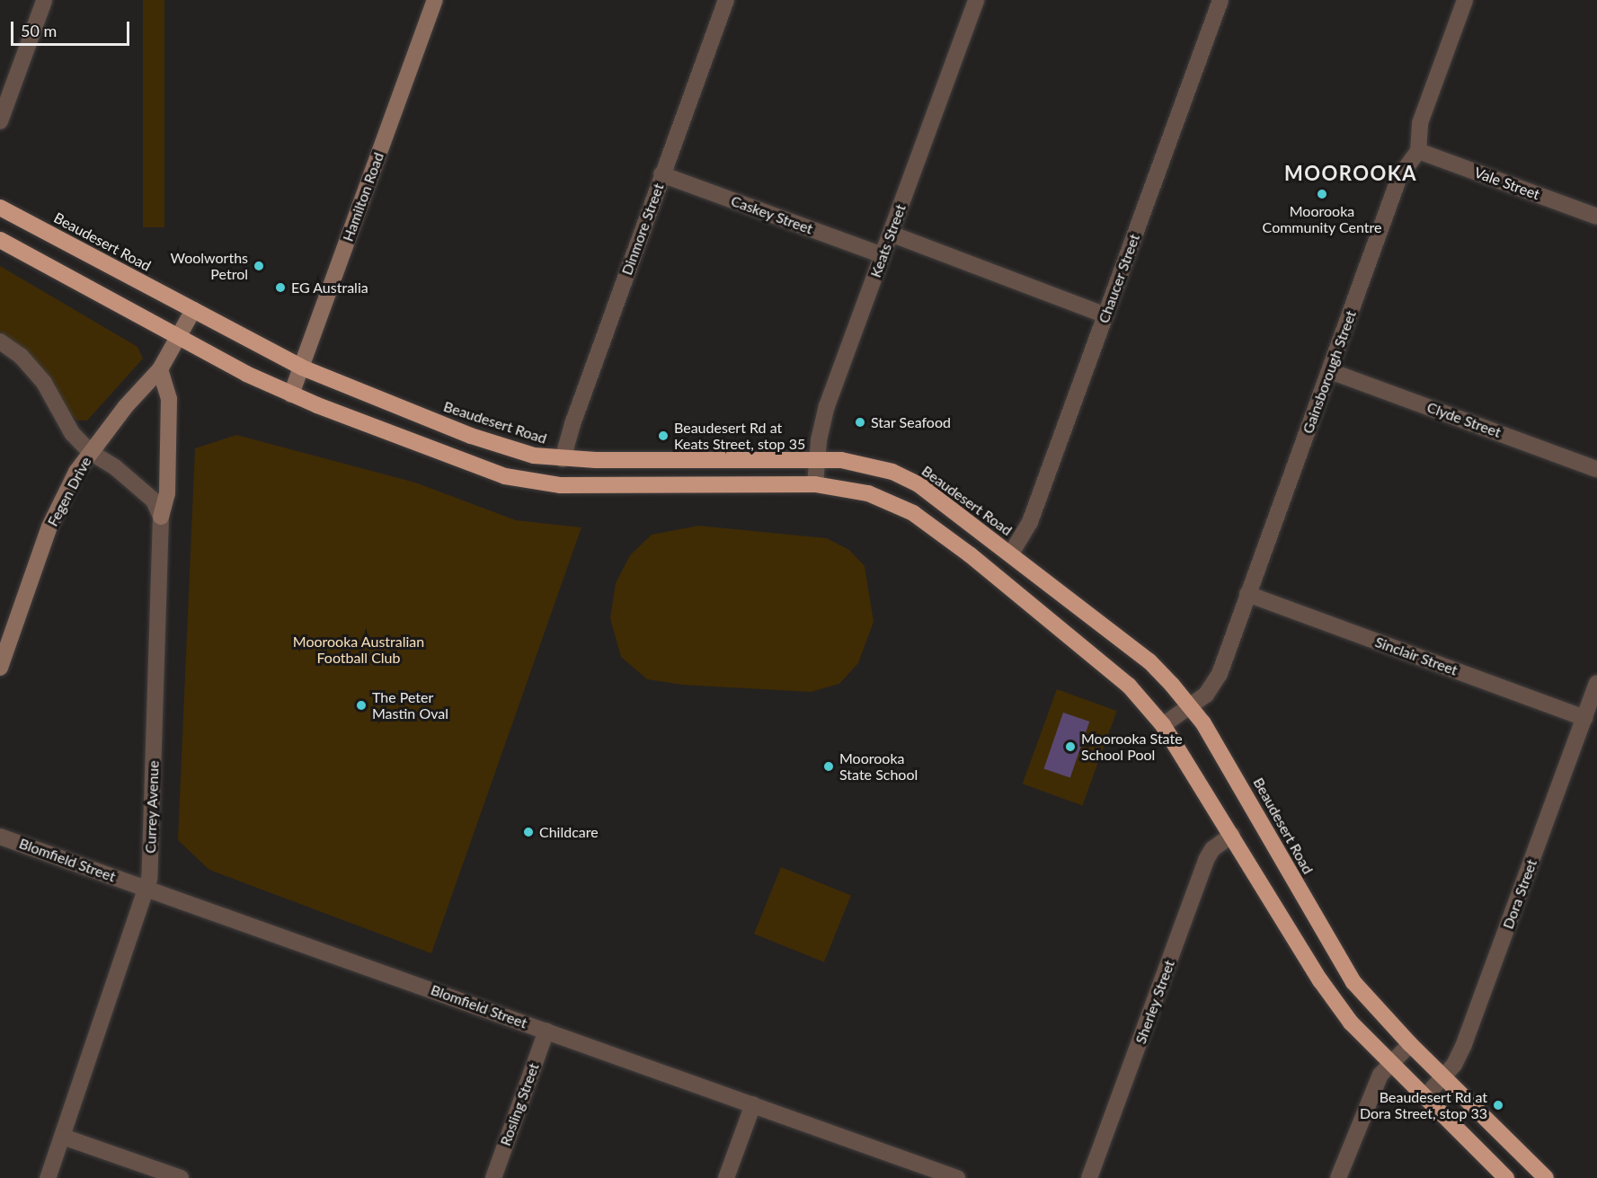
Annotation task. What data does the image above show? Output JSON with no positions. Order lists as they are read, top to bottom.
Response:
{
  "streets": {
    "highway": ["Beaudesert Road"],
    "street": [
      "Vale Street",
      "Hamilton Road",
      "Caskey Street",
      "Dinmore Street",
      "Keats Street",
      "Chaucer Street",
      "Gainsborough Street",
      "Clyde Street",
      "Fegen Drive",
      "Sinclair Street",
      "Currey Avenue",
      "Blomfield Street",
      "Dora Street",
      "Sherley Street",
      "Rosling Street"
    ]
  },
  "crossings": [
    ["Vale Street", "Gainsborough Street"],
    ["Hamilton Road", "Beaudesert Road"],
    ["Caskey Street", "Dinmore Street"],
    ["Caskey Street", "Keats Street"],
    ["Dinmore Street", "Beaudesert Road"],
    ["Keats Street", "Beaudesert Road"],
    ["Beaudesert Road", "Chaucer Street"],
    ["Beaudesert Road", "Gainsborough Street"],
    ["Beaudesert Road", "Fegen Drive"],
    ["Beaudesert Road", "Dora Street"],
    ["Gainsborough Street", "Clyde Street"],
    ["Gainsborough Street", "Sinclair Street"],
    ["Sinclair Street", "Dora Street"],
    ["Currey Avenue", "Blomfield Street"],
    ["Blomfield Street", "Rosling Street"]
  ],
  "districts": ["MOOROOKA"],
  "parks": ["Moorooka Australian Football Club"],
  "places": [
    "Moorooka Community Centre",
    "Woolworths Petrol",
    "EG Australia",
    "Star Seafood",
    "Beaudesert Rd at Keats Street, stop 35",
    "The Peter Mastin Oval",
    "Moorooka State School Pool",
    "Moorooka State School",
    "Childcare",
    "Beaudesert Rd at Dora Street, stop 33"
  ],
  "scale_bar": "50 m"
}
